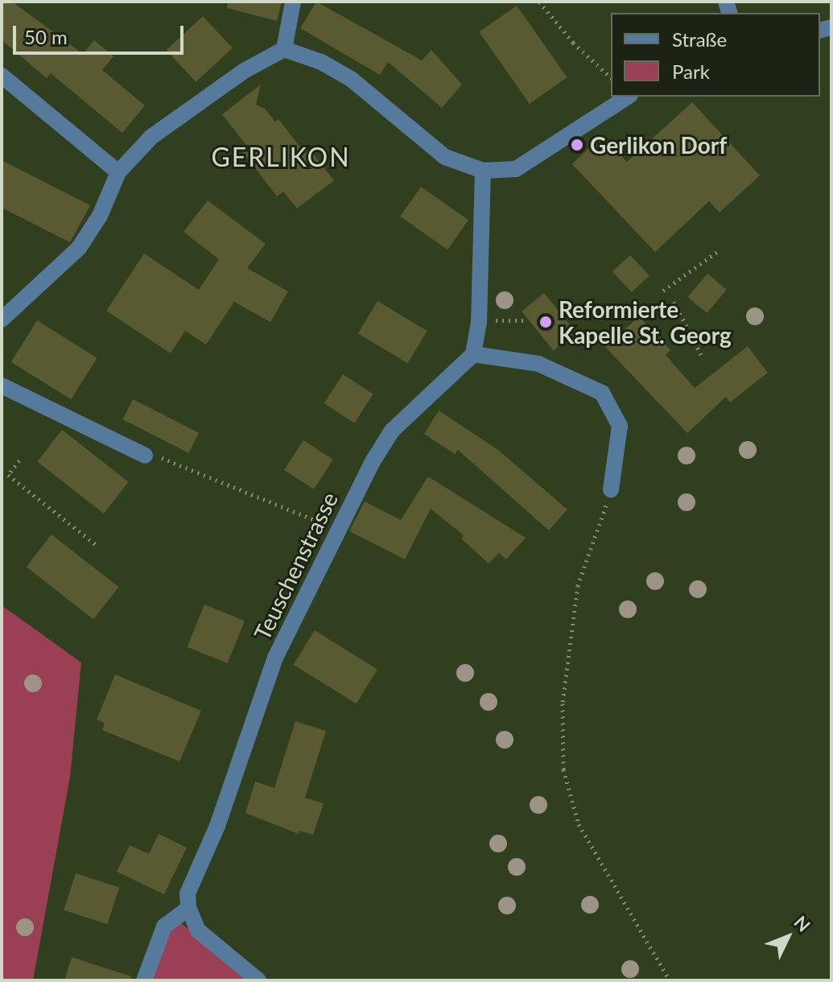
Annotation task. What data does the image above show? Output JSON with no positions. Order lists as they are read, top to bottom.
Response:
{
  "streets": {
    "street": ["Teuschenstrasse"]
  },
  "districts": ["GERLIKON"],
  "places": ["Gerlikon Dorf", "Reformierte Kapelle St. Georg"],
  "legend": ["Straße", "Park"],
  "scale_bar": "50 m",
  "north": "top right"
}
